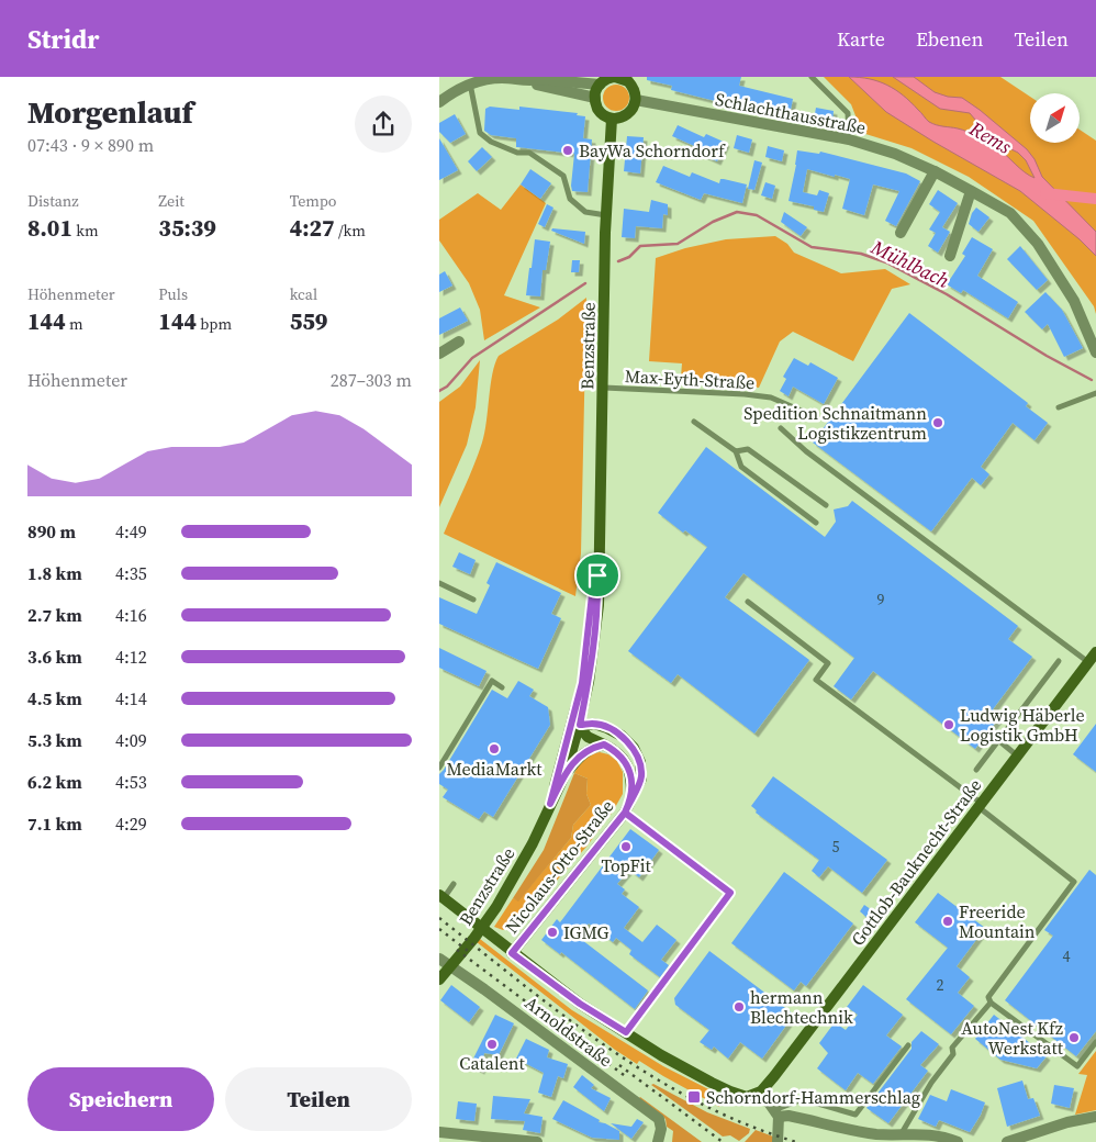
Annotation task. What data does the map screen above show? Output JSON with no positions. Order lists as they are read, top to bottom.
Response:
{
  "streets": {
    "street": [
      "Schlachthausstraße",
      "Benzstraße",
      "Gottlob-Bauknecht-Straße",
      "Nicolaus-Otto-Straße",
      "Arnoldstraße"
    ],
    "lane": ["Max-Eyth-Straße"]
  },
  "crossings": [
    ["Schlachthausstraße", "Benzstraße"],
    ["Benzstraße", "Max-Eyth-Straße"],
    ["Benzstraße", "Nicolaus-Otto-Straße"]
  ],
  "water": ["Rems", "Mühlbach"],
  "places": {
    "other": [
      "BayWa Schorndorf",
      "Spedition Schnaitmann Logistikzentrum",
      "Ludwig Häberle Logistik GmbH",
      "MediaMarkt",
      "TopFit",
      "Freeride Mountain",
      "IGMG",
      "hermann Blechtechnik",
      "AutoNest Kfz Werkstatt",
      "Catalent"
    ],
    "transit": ["Schorndorf-Hammerschlag"]
  },
  "house_numbers": [
    "9",
    "5",
    "4",
    "2"
  ],
  "north": "top right",
  "page": {
    "header": "Stridr",
    "nav": ["Karte", "Ebenen", "Teilen"],
    "heading": ["Morgenlauf", "07:43 · 9 × 890 m"],
    "stats": [
      ["Distanz", "8.01 km"],
      ["Zeit", "35:39"],
      ["Tempo", "4:27 /km"],
      ["Höhenmeter", "144 m"],
      ["Puls", "144 bpm"],
      ["kcal", "559"]
    ],
    "chart": ["Höhenmeter", "287–303 m"],
    "list": [
      {
        "name": "890 m",
        "note": "4:49"
      },
      {
        "name": "1.8 km",
        "note": "4:35"
      },
      {
        "name": "2.7 km",
        "note": "4:16"
      },
      {
        "name": "3.6 km",
        "note": "4:12"
      },
      {
        "name": "4.5 km",
        "note": "4:14"
      },
      {
        "name": "5.3 km",
        "note": "4:09"
      },
      {
        "name": "6.2 km",
        "note": "4:53"
      },
      {
        "name": "7.1 km",
        "note": "4:29"
      }
    ],
    "buttons": ["Speichern", "Teilen"]
  }
}
